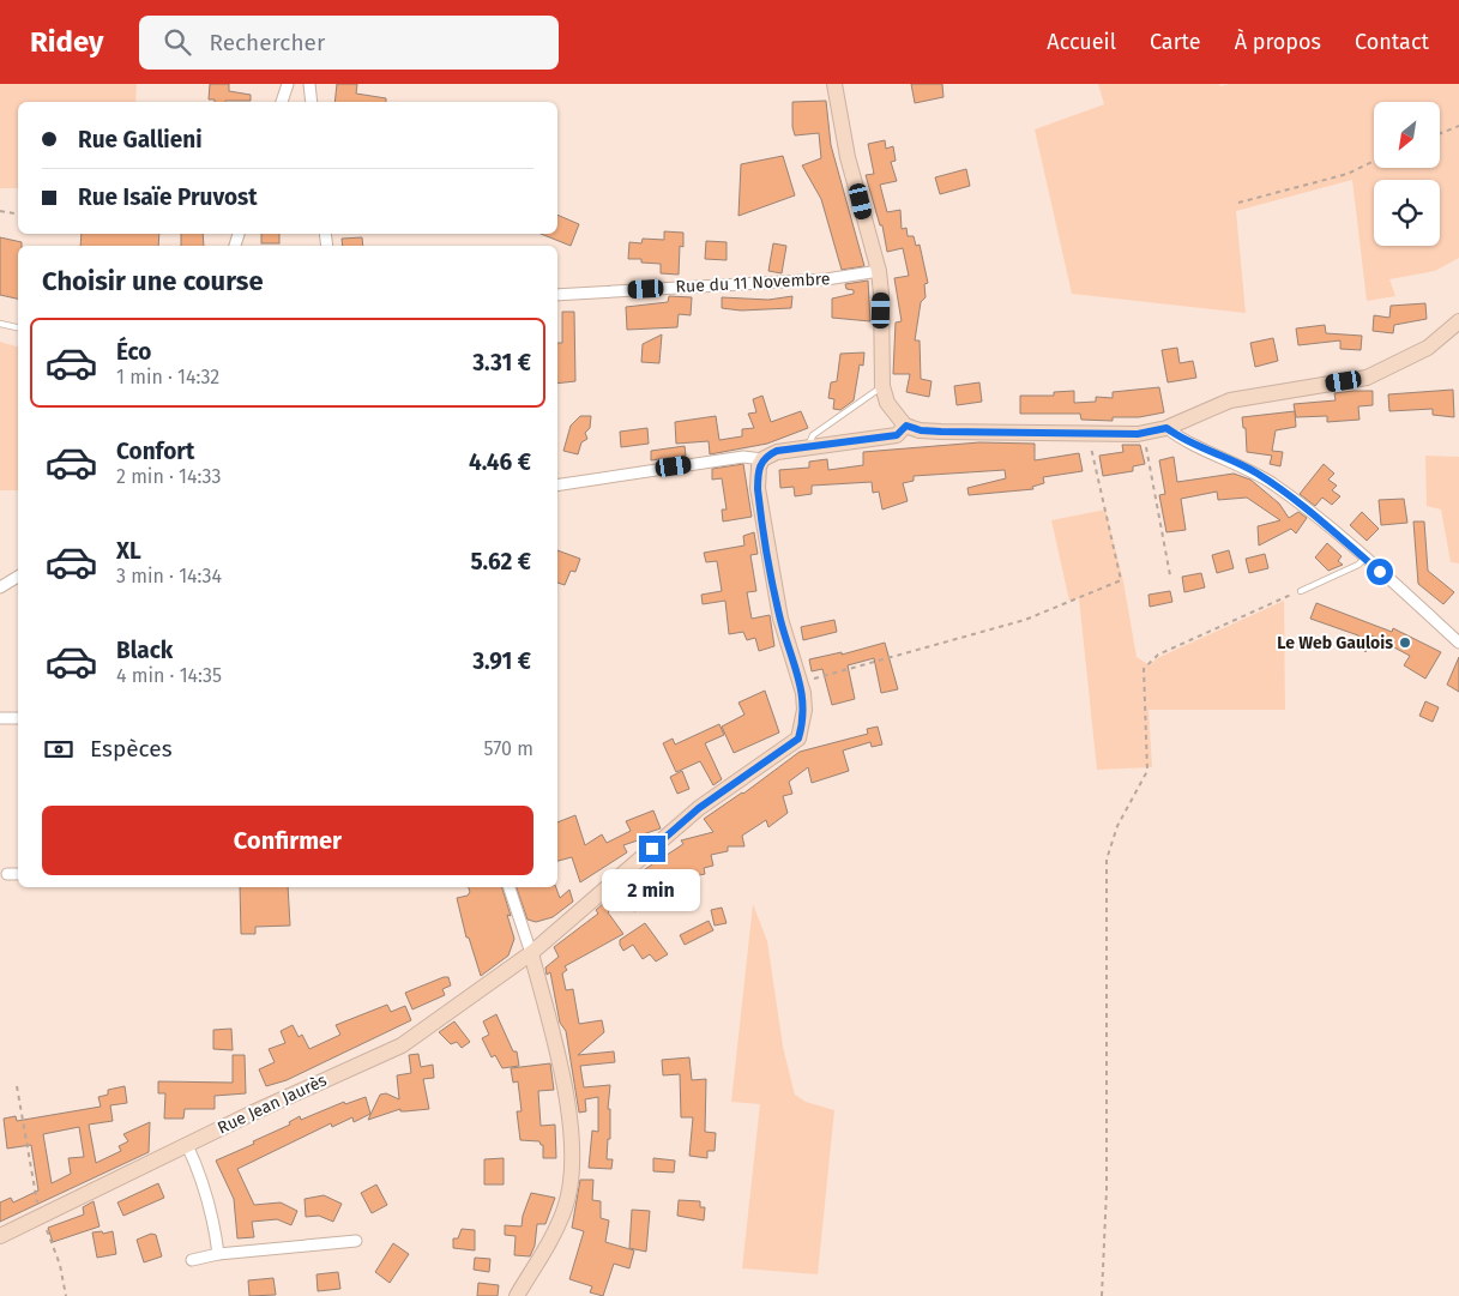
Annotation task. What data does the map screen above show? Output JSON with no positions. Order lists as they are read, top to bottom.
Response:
{
  "streets": {
    "street": ["Rue du 11 Novembre", "Rue Jean Jaurès"]
  },
  "places": ["Le Web Gaulois"],
  "north": "bottom left",
  "page": {
    "header": "Ridey",
    "search": "Rechercher",
    "nav": [
      "Accueil",
      "Carte",
      "À propos",
      "Contact"
    ],
    "banner": ["Rue Gallieni", "Rue Isaïe Pruvost"],
    "heading": "Choisir une course",
    "list": [
      {
        "name": "Éco",
        "note": "1 min · 14:32",
        "value": "3.31 €"
      },
      {
        "name": "Confort",
        "note": "2 min · 14:33",
        "value": "4.46 €"
      },
      {
        "name": "XL",
        "note": "3 min · 14:34",
        "value": "5.62 €"
      },
      {
        "name": "Black",
        "note": "4 min · 14:35",
        "value": "3.91 €"
      }
    ],
    "pay": ["Espèces", "570 m"],
    "buttons": "Confirmer",
    "bubble": "2 min"
  }
}
